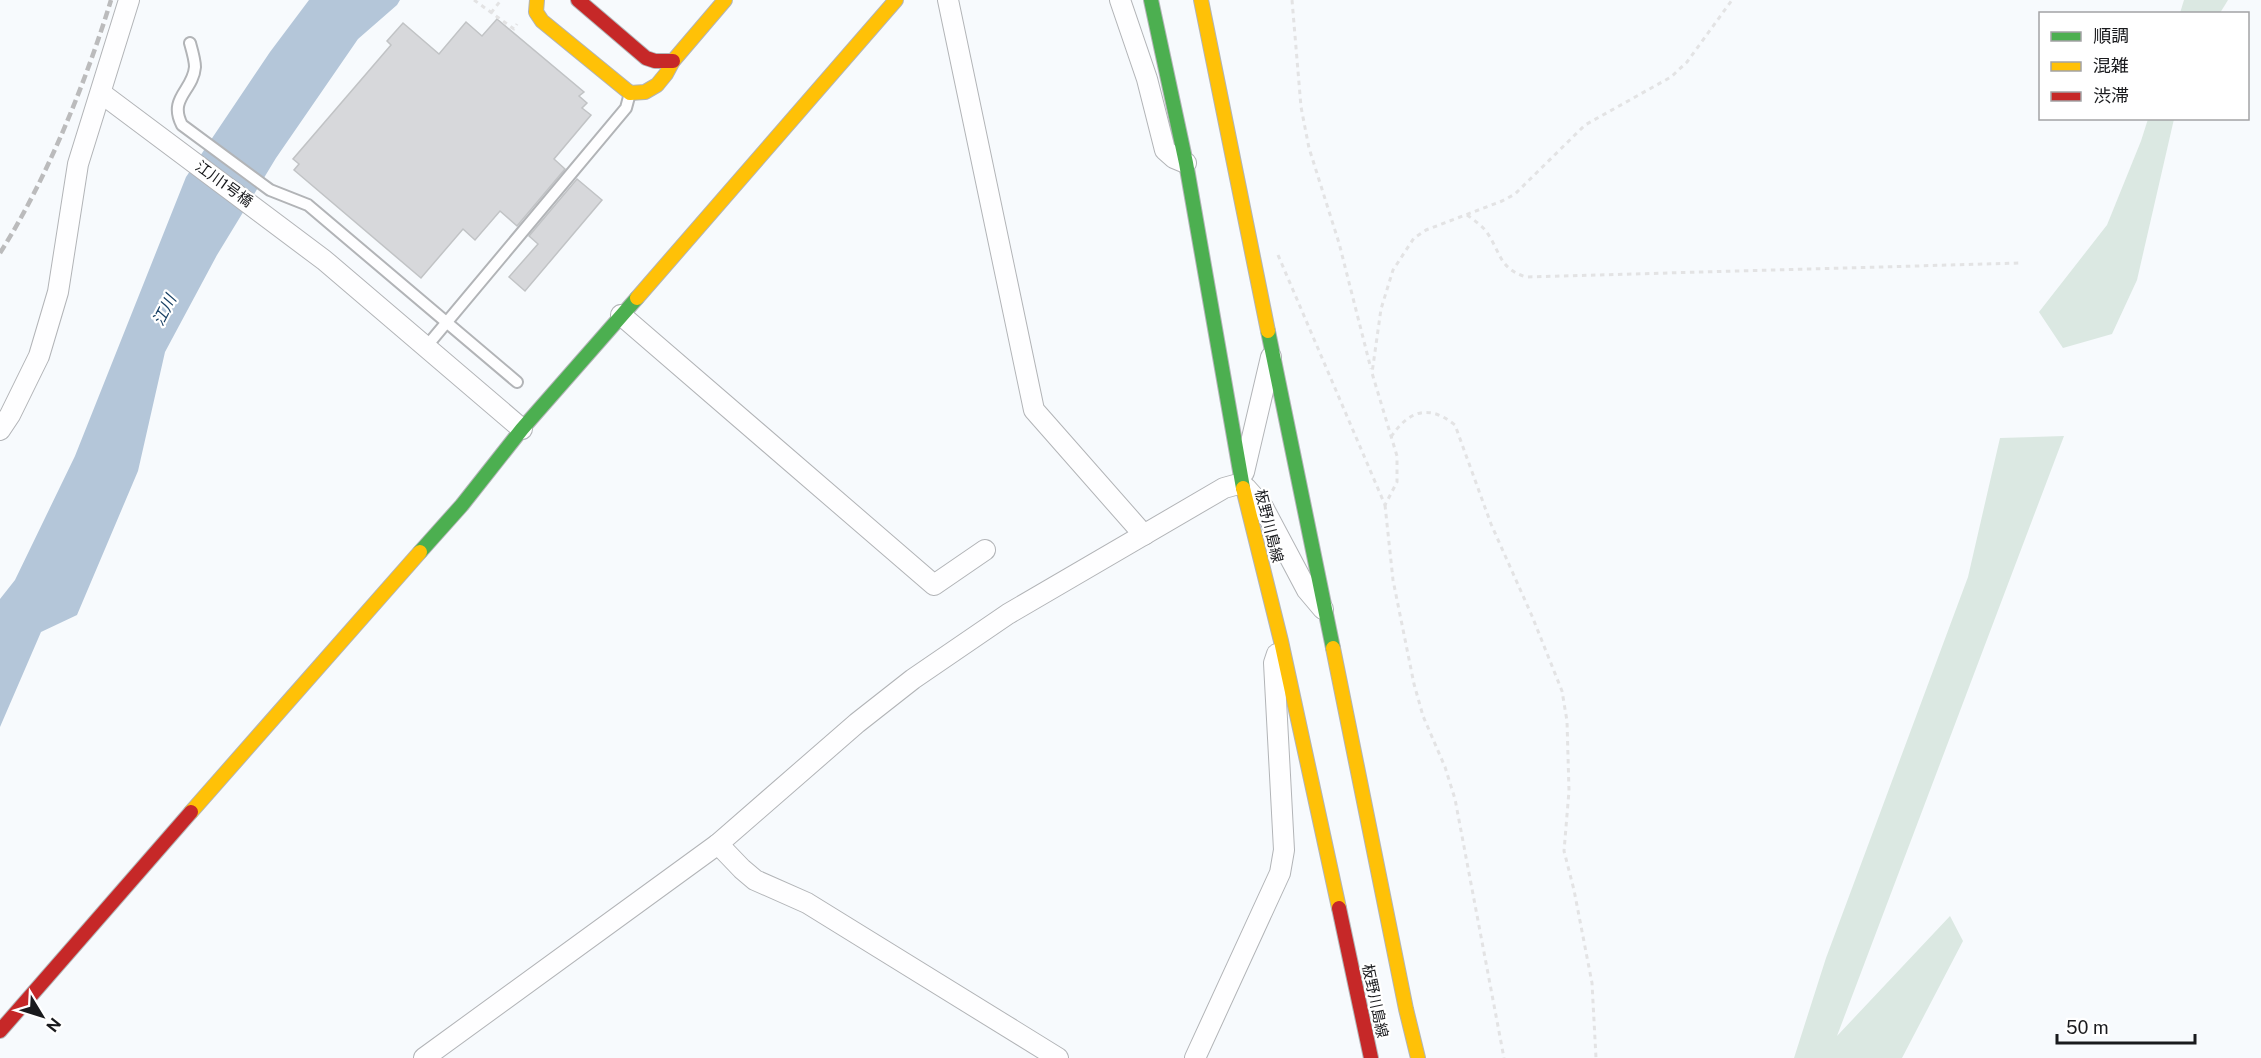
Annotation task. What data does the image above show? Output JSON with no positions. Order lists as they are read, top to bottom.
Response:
{
  "streets": {
    "street": ["江川1号橋", "板野川島線"]
  },
  "water": ["江川"],
  "legend": ["順調", "混雑", "渋滞"],
  "scale_bar": "50 m",
  "north": "bottom right"
}
